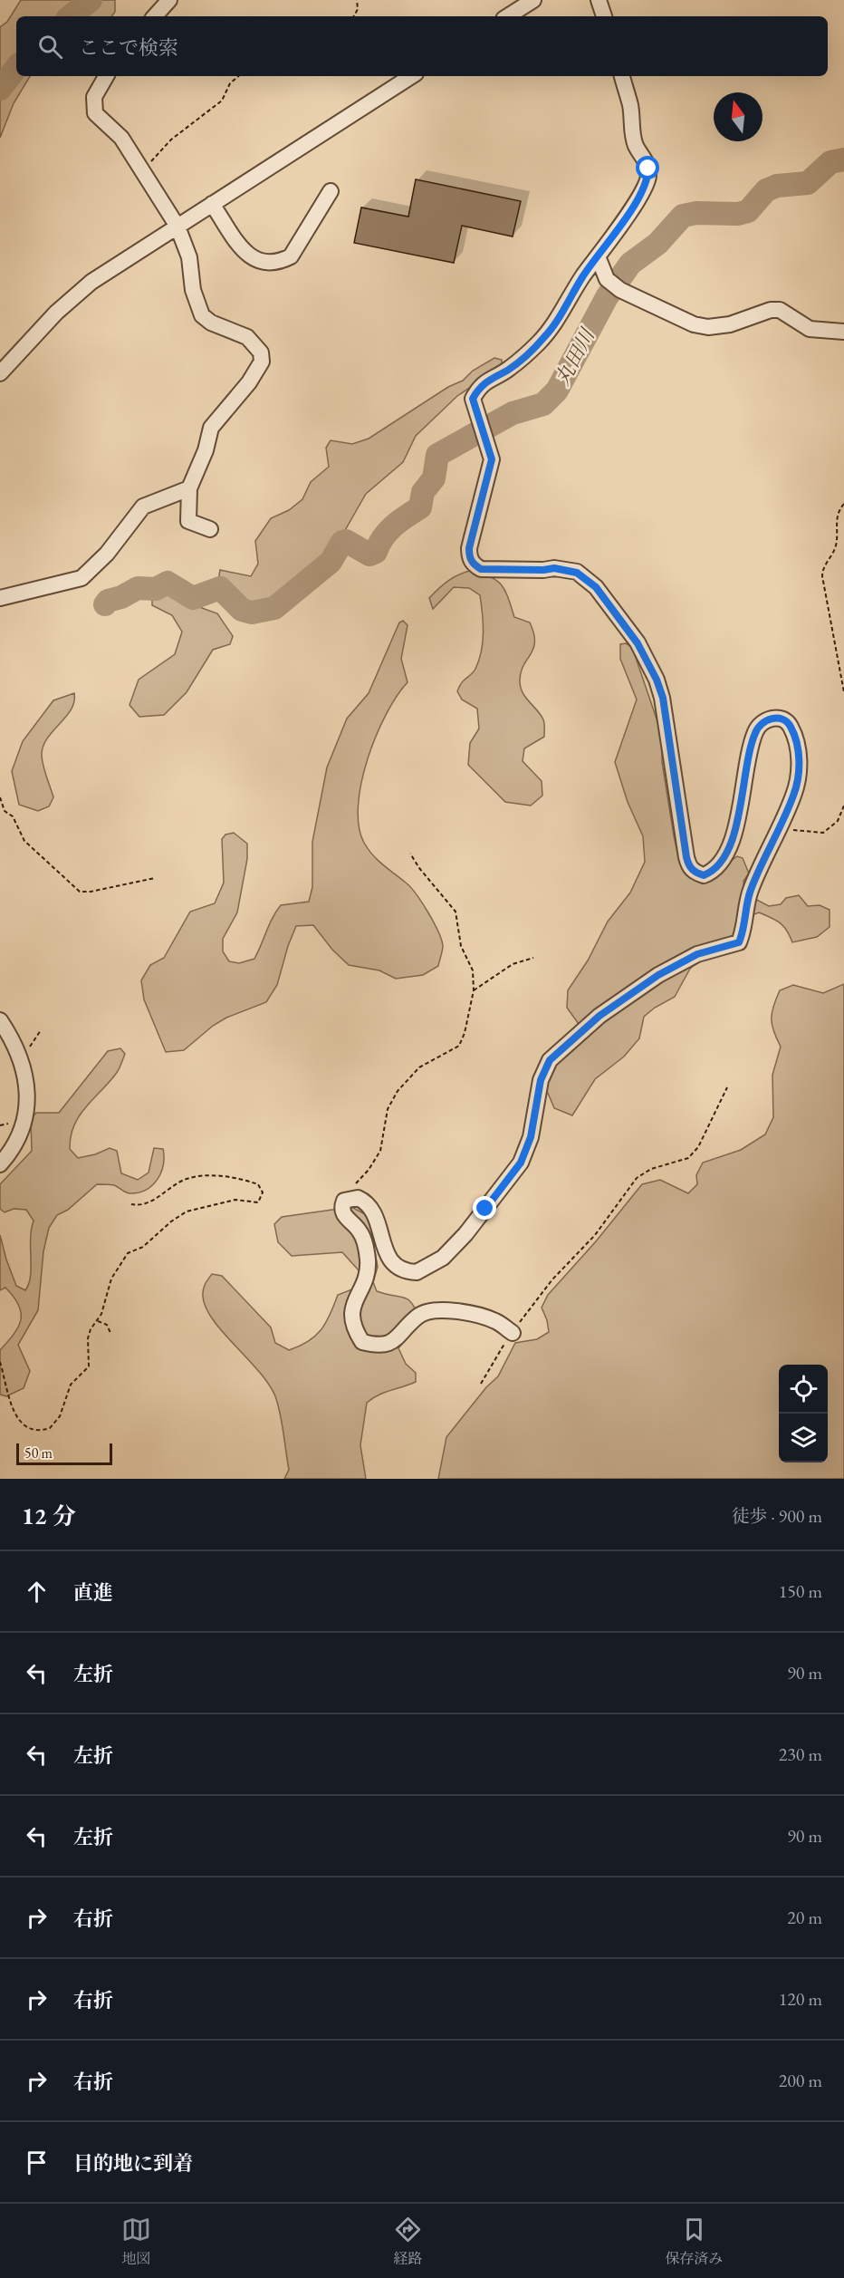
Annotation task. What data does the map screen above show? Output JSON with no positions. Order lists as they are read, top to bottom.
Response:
{
  "water": ["丸田川"],
  "scale_bar": "50 m",
  "north": "top",
  "page": {
    "search": "ここで検索",
    "scale": "50 m",
    "heading": ["12 分", "徒歩 · 900 m"],
    "list": [
      ["直進", "150 m"],
      ["左折", "90 m"],
      ["左折", "230 m"],
      ["左折", "90 m"],
      ["右折", "20 m"],
      ["右折", "120 m"],
      ["右折", "200 m"],
      "目的地に到着"
    ],
    "nav": ["地図", "経路", "保存済み"]
  }
}
